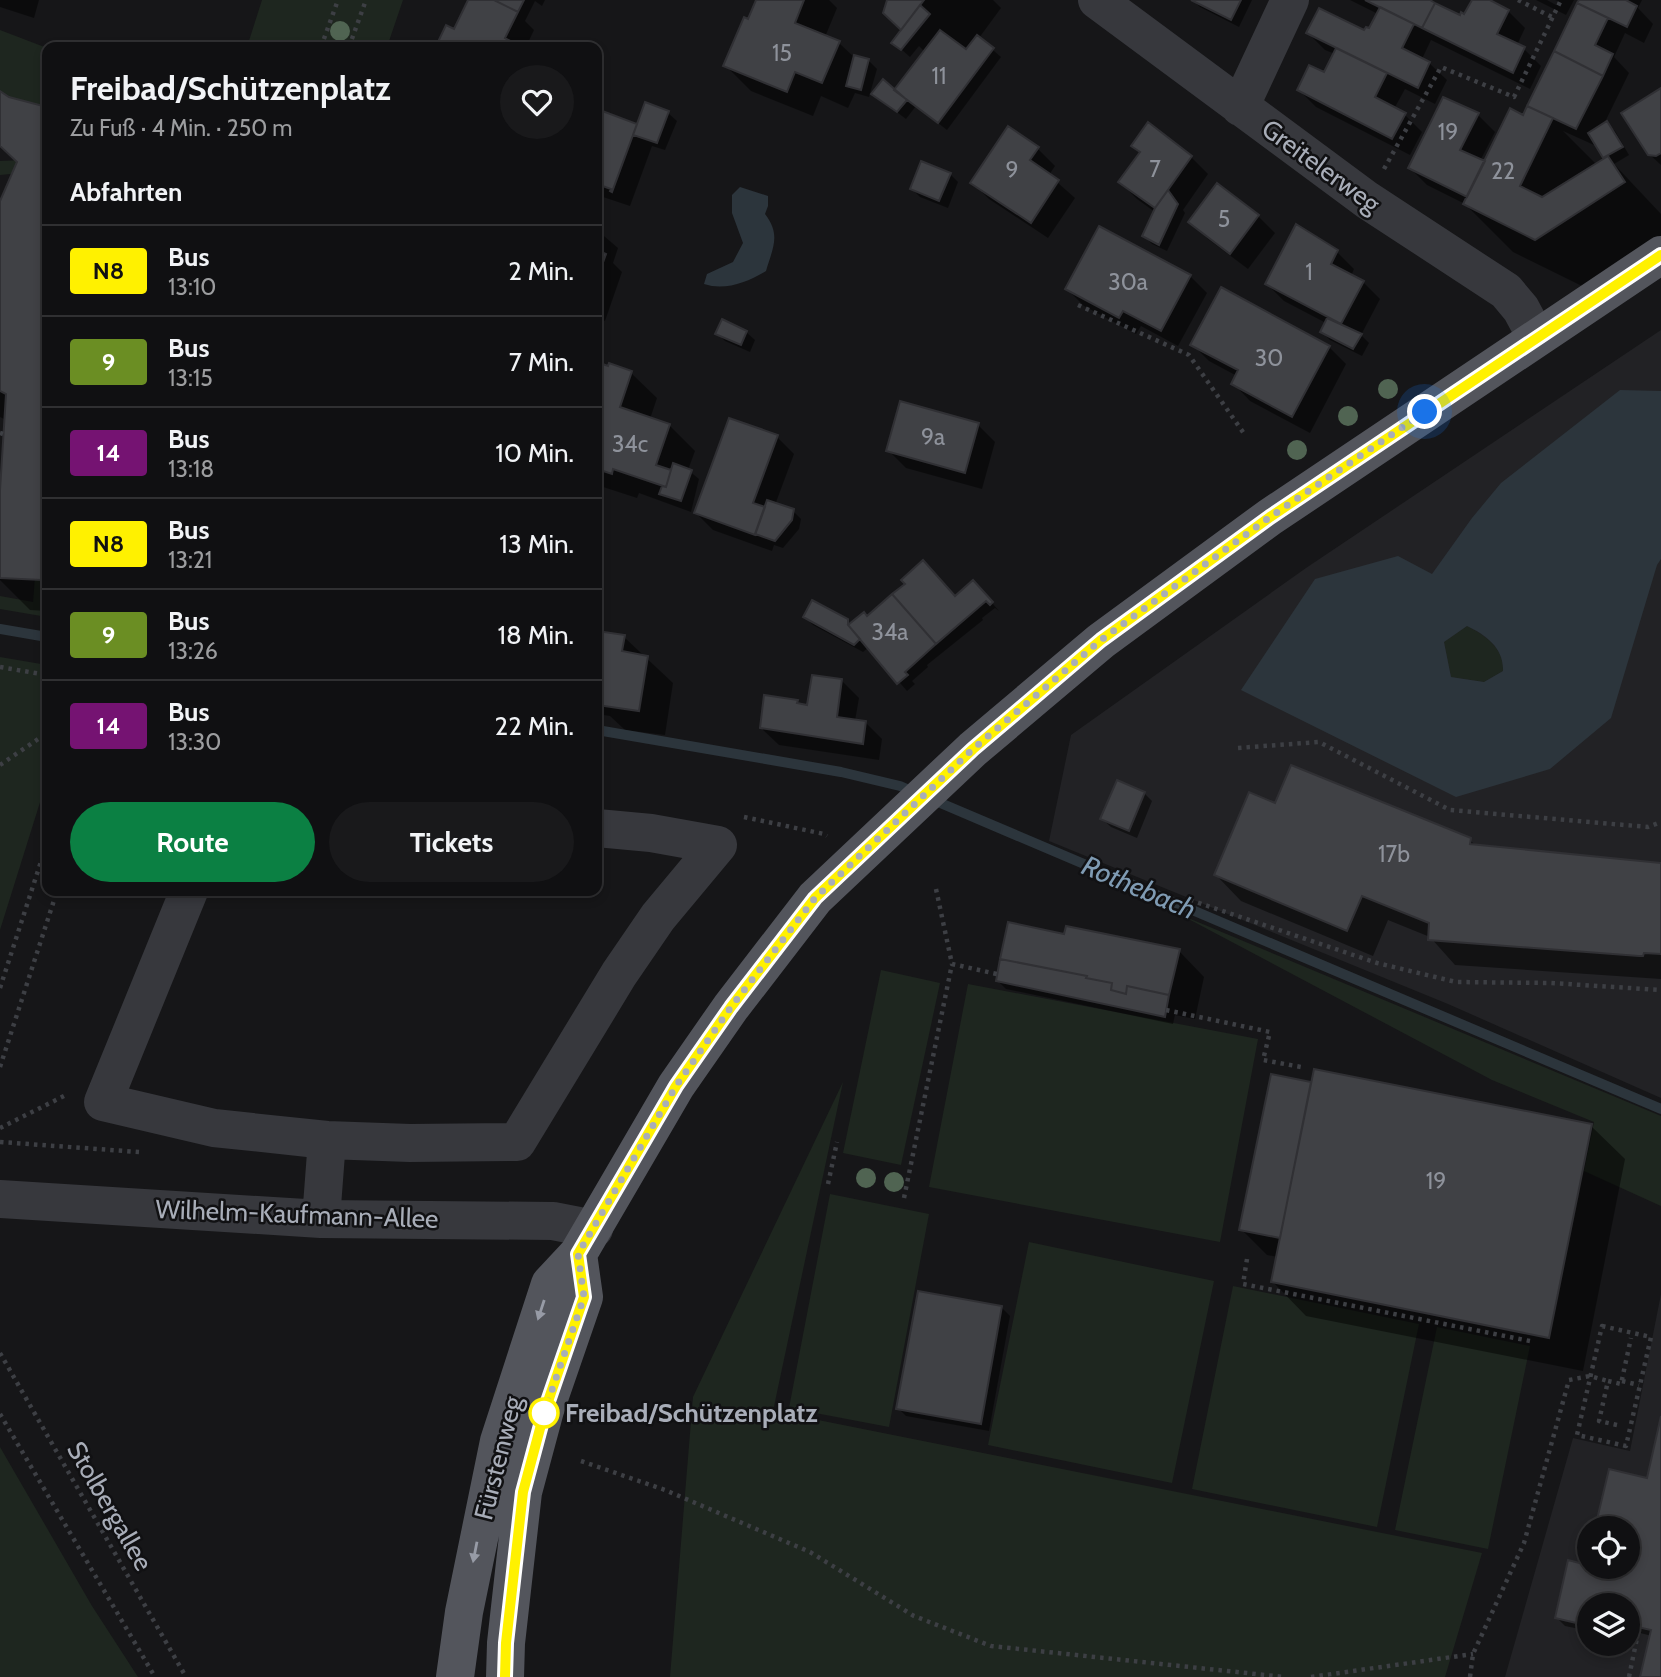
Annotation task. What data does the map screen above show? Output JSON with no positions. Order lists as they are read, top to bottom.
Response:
{
  "streets": {
    "main road": ["Fürstenweg"],
    "street": ["Greitelerweg", "Wilhelm-Kaufmann-Allee"],
    "path": ["Stolbergallee"]
  },
  "crossings": [
    ["Greitelerweg", "Fürstenweg"],
    ["Wilhelm-Kaufmann-Allee", "Fürstenweg"]
  ],
  "water": ["Rothebach"],
  "places": ["Freibad/Schützenplatz"],
  "lines": ["bus line N8"],
  "house_numbers": [
    "15",
    "11",
    "19",
    "7",
    "9",
    "22",
    "5",
    "1",
    "30a",
    "30",
    "9a",
    "34c",
    "34a",
    "17b",
    "19"
  ],
  "page": {
    "heading": [
      ["Freibad/Schützenplatz", "Zu Fuß · 4 Min. · 250 m"],
      "Abfahrten"
    ],
    "list": [
      {
        "mark": "N8",
        "name": "Bus",
        "note": "13:10",
        "value": "2 Min."
      },
      {
        "mark": "9",
        "name": "Bus",
        "note": "13:15",
        "value": "7 Min."
      },
      {
        "mark": "14",
        "name": "Bus",
        "note": "13:18",
        "value": "10 Min."
      },
      {
        "mark": "N8",
        "name": "Bus",
        "note": "13:21",
        "value": "13 Min."
      },
      {
        "mark": "9",
        "name": "Bus",
        "note": "13:26",
        "value": "18 Min."
      },
      {
        "mark": "14",
        "name": "Bus",
        "note": "13:30",
        "value": "22 Min."
      }
    ],
    "buttons": ["Route", "Tickets"]
  }
}
